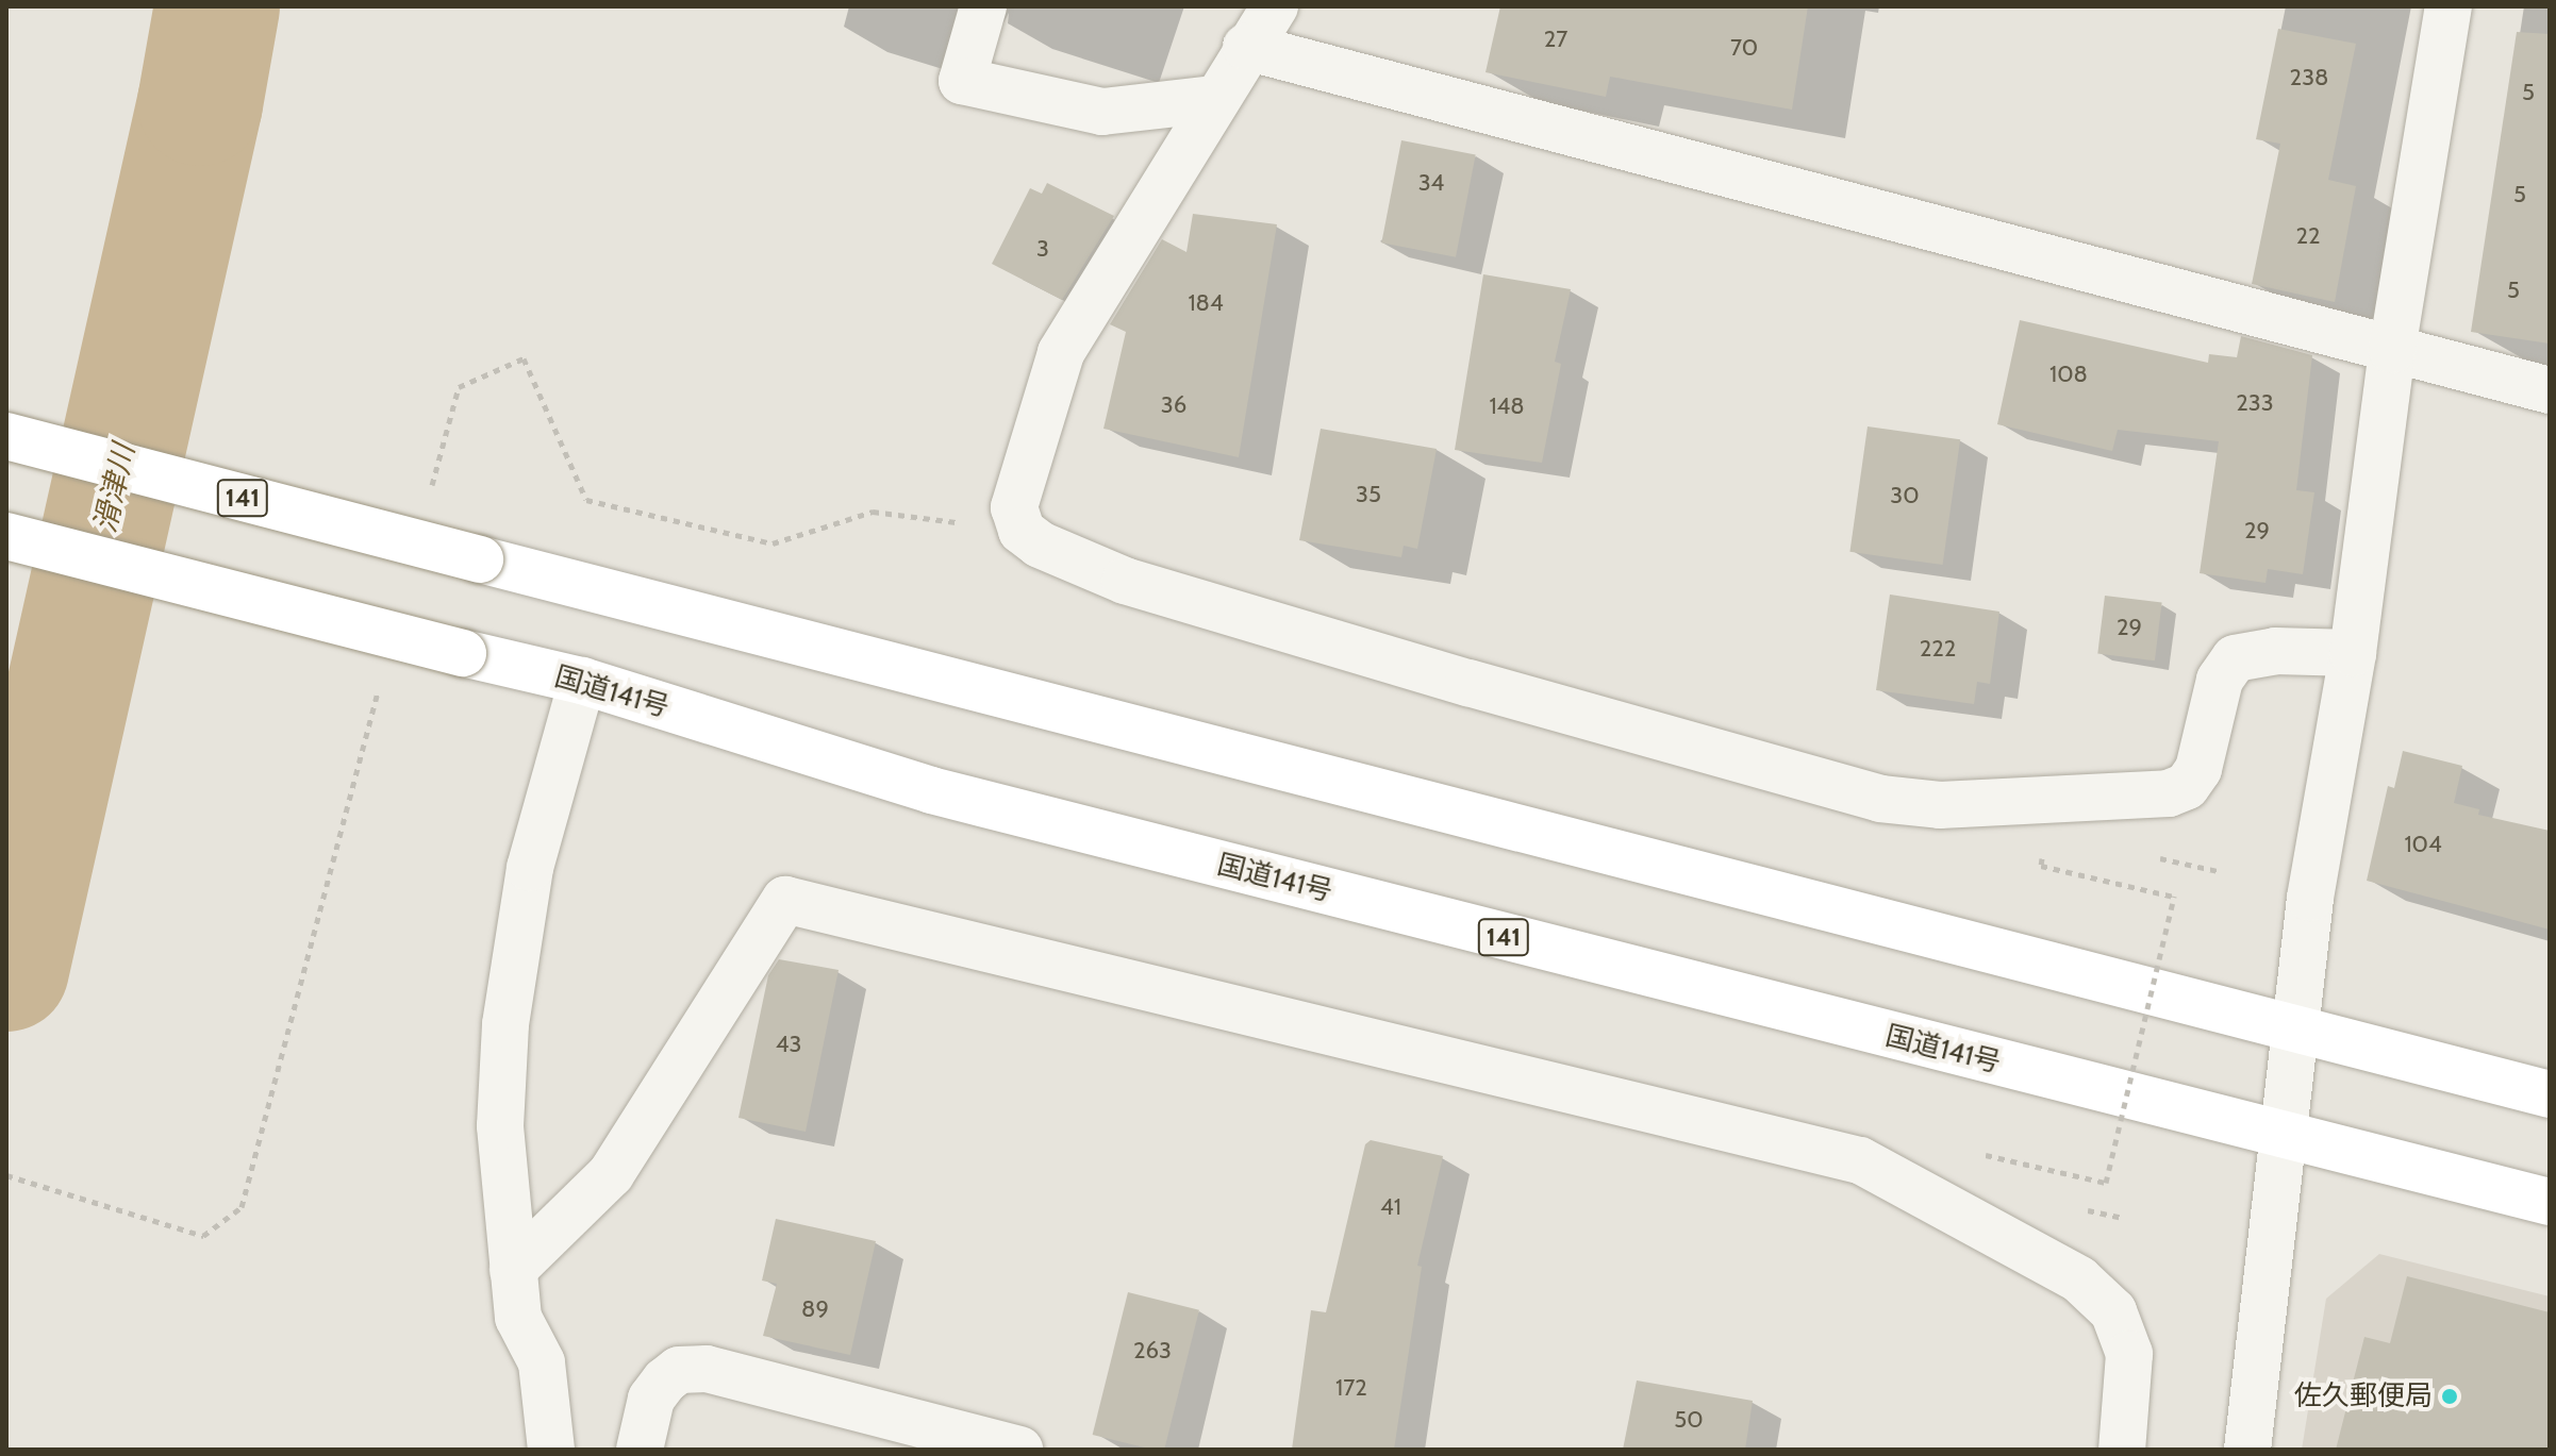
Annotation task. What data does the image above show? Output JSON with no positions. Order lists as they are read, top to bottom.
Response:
{
  "streets": {
    "highway": ["141", "国道141号"]
  },
  "water": ["滑津川"],
  "places": ["佐久郵便局"],
  "house_numbers": [
    "27",
    "70",
    "238",
    "5",
    "34",
    "5",
    "22",
    "3",
    "5",
    "184",
    "108",
    "233",
    "36",
    "148",
    "35",
    "30",
    "29",
    "29",
    "222",
    "104",
    "43",
    "41",
    "89",
    "263",
    "172",
    "50"
  ]
}
